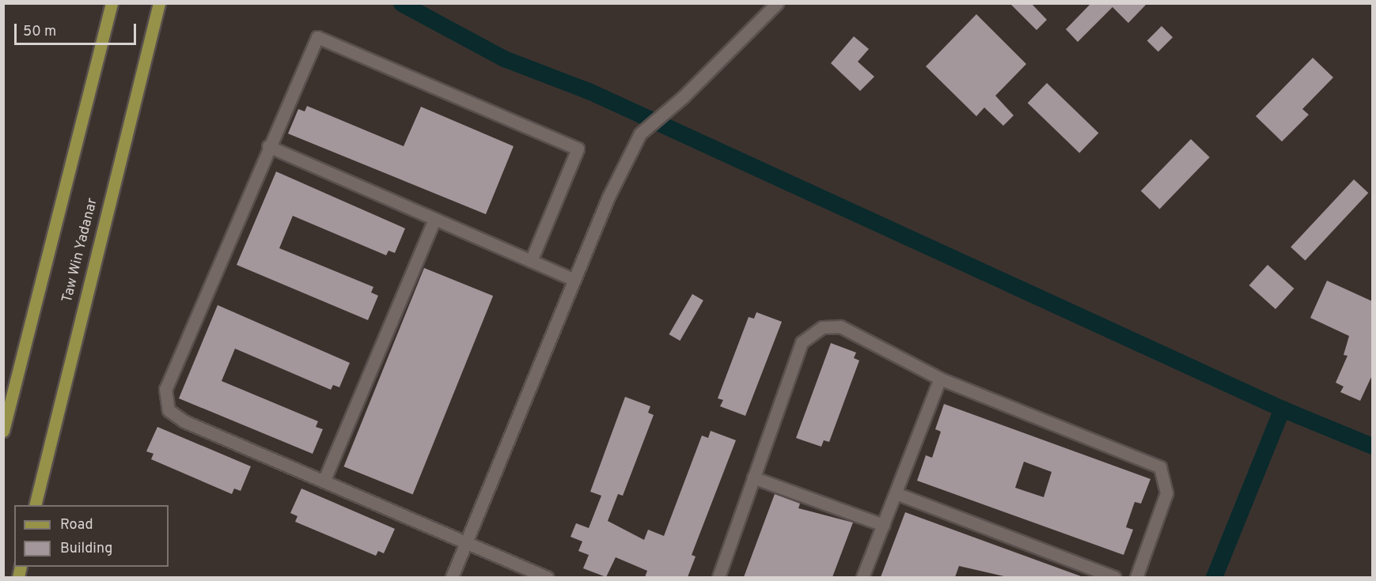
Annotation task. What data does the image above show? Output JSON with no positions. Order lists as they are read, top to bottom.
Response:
{
  "streets": {
    "main road": ["Taw Win Yadanar"]
  },
  "legend": ["Road", "Building"],
  "scale_bar": "50 m"
}
